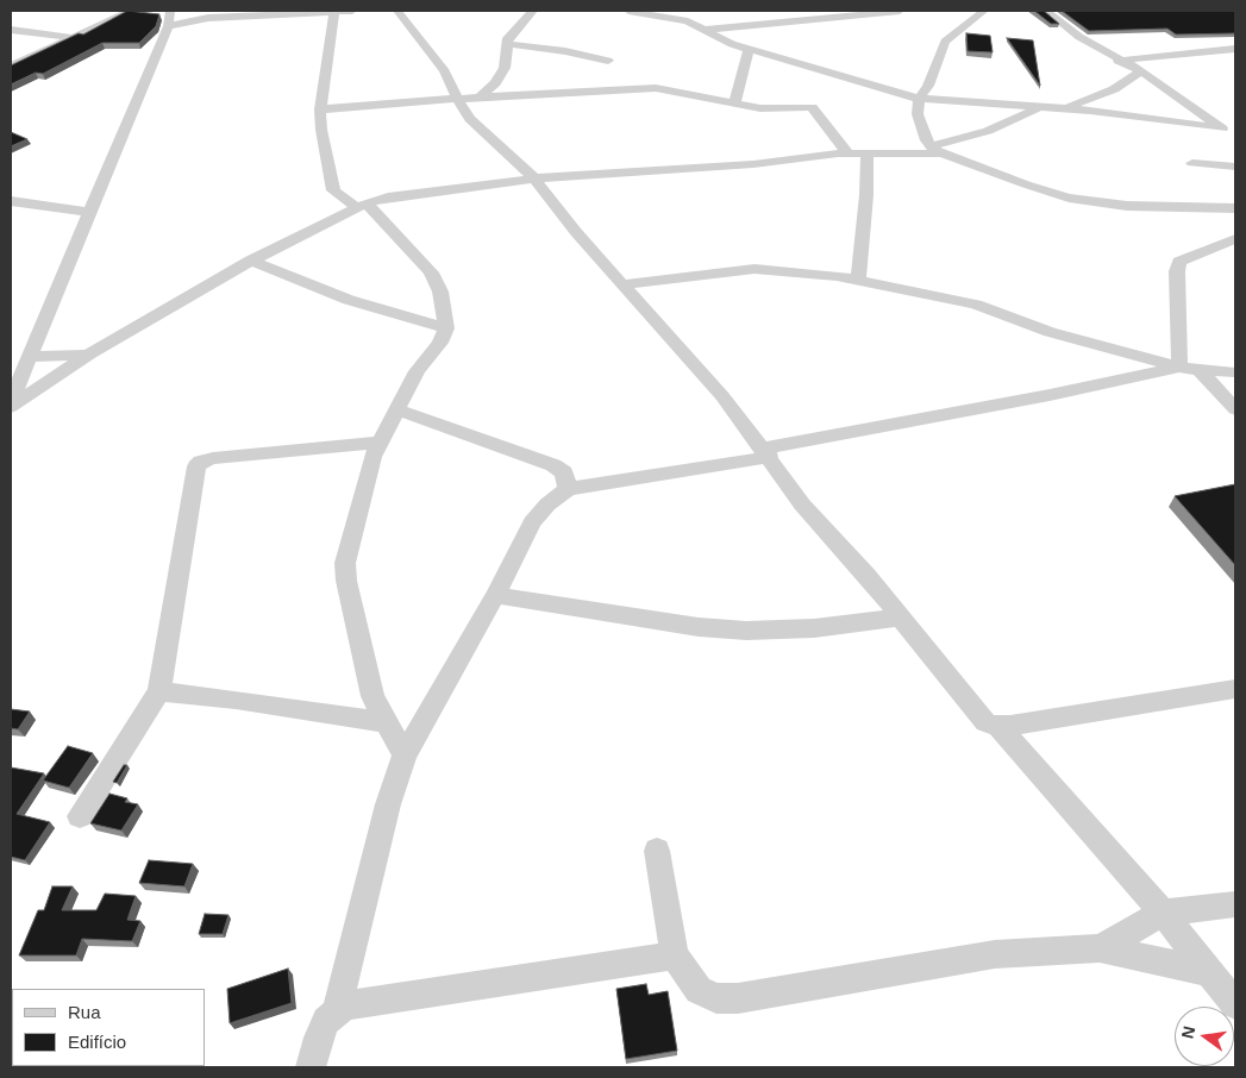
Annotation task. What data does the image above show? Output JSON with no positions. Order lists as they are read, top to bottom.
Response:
{
  "legend": ["Rua", "Edifício"],
  "north": "left"
}
